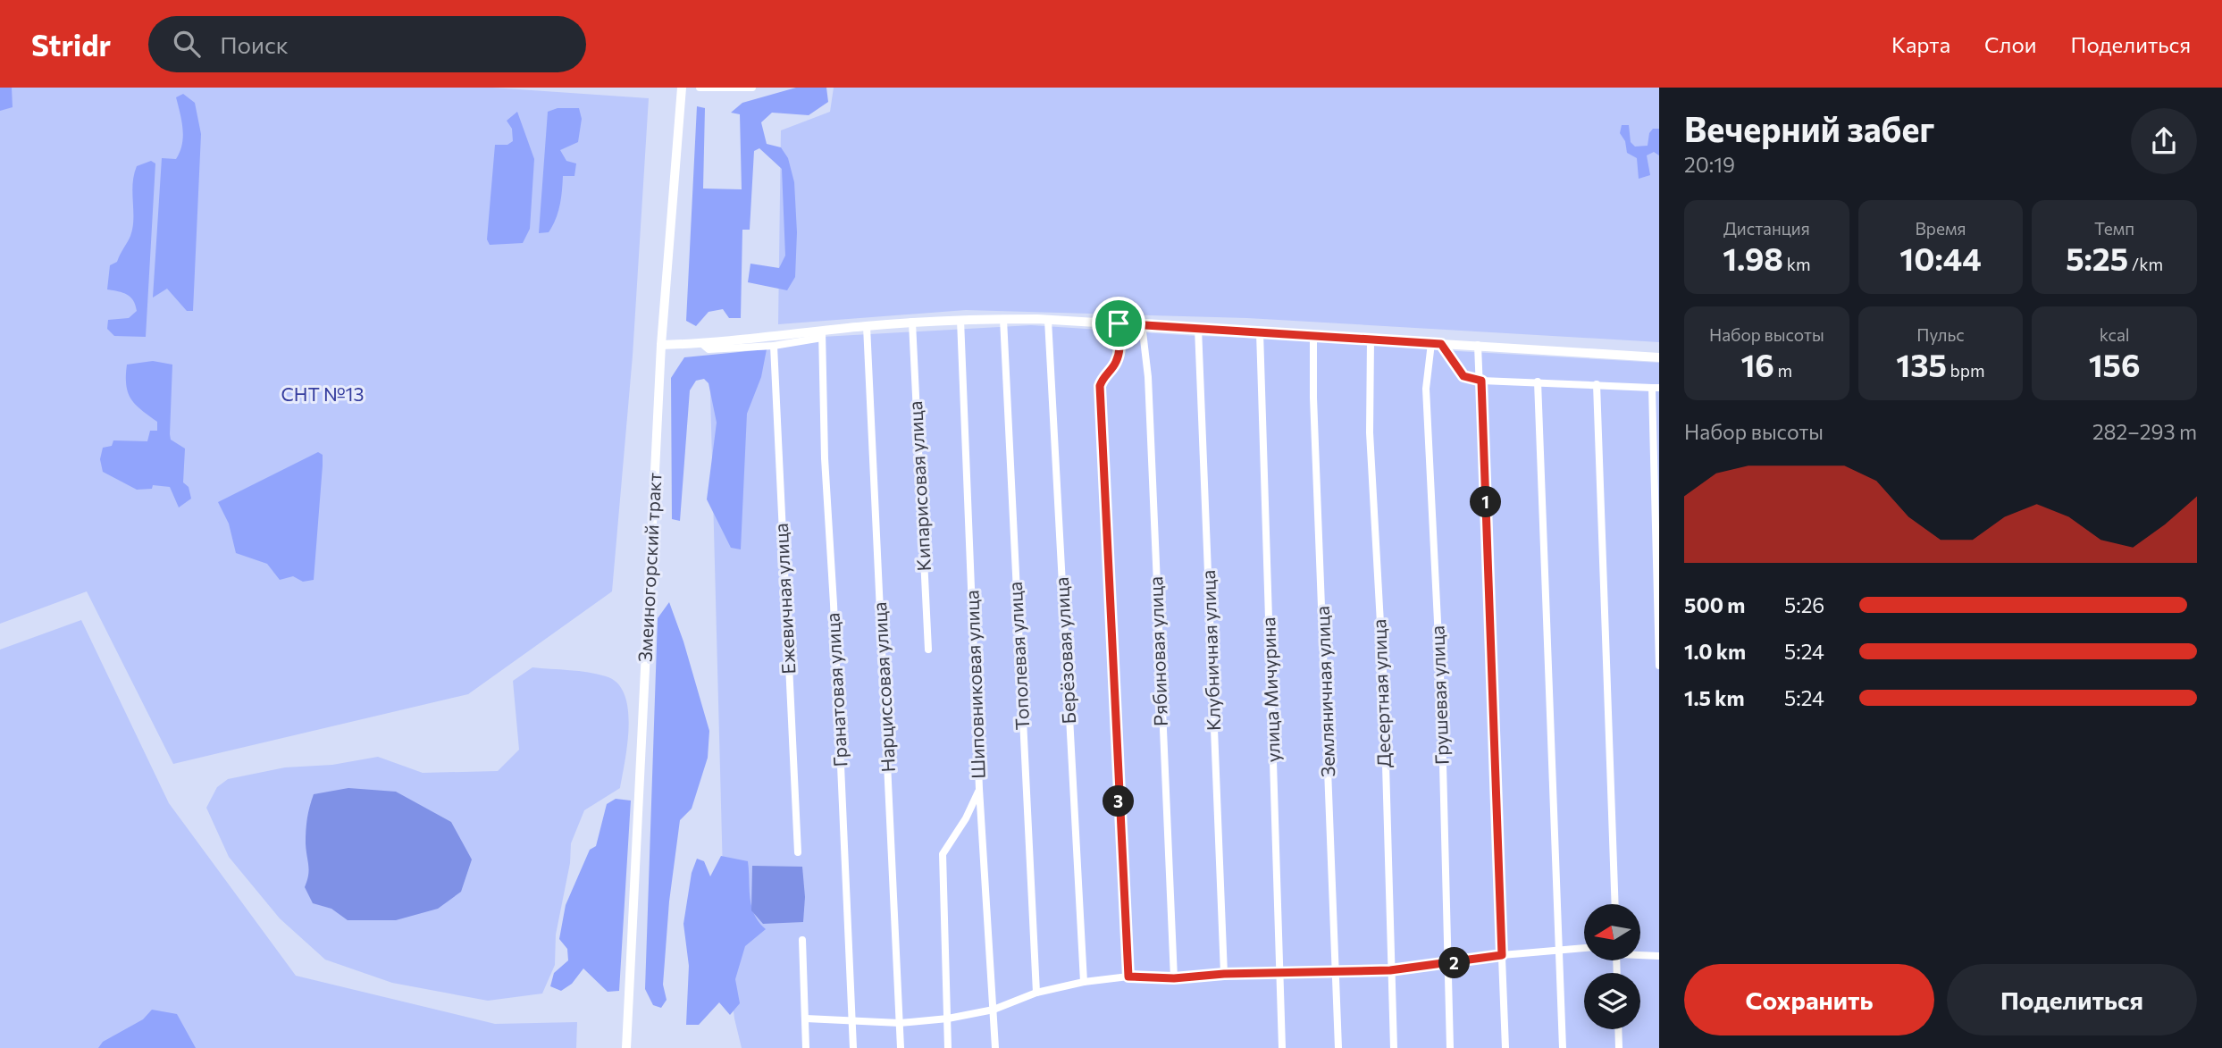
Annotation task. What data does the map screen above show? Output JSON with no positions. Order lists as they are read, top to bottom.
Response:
{
  "streets": {
    "main road": ["Змеиногорский тракт"],
    "street": [
      "Кипарисовая улица",
      "Ежевичная улица",
      "Берёзовая улица",
      "Клубничная улица",
      "Рябиновая улица",
      "Тополевая улица",
      "Шиповниковая улица",
      "Нарциссовая улица",
      "Гранатовая улица",
      "улица Мичурина",
      "Земляничная улица",
      "Десертная улица",
      "Грушевая улица"
    ]
  },
  "parks": ["СНТ №13"],
  "north": "left",
  "page": {
    "header": "Stridr",
    "search": "Поиск",
    "nav": ["Карта", "Слои", "Поделиться"],
    "heading": ["Вечерний забег", "20:19"],
    "stats": [
      ["Дистанция", "1.98 km"],
      ["Время", "10:44"],
      ["Темп", "5:25 /km"],
      ["Набор высоты", "16 m"],
      ["Пульс", "135 bpm"],
      ["kcal", "156"]
    ],
    "chart": ["Набор высоты", "282–293 m"],
    "pins": ["1", "3", "2"],
    "list": [
      {
        "name": "500 m",
        "note": "5:26"
      },
      {
        "name": "1.0 km",
        "note": "5:24"
      },
      {
        "name": "1.5 km",
        "note": "5:24"
      }
    ],
    "buttons": ["Сохранить", "Поделиться"]
  }
}
